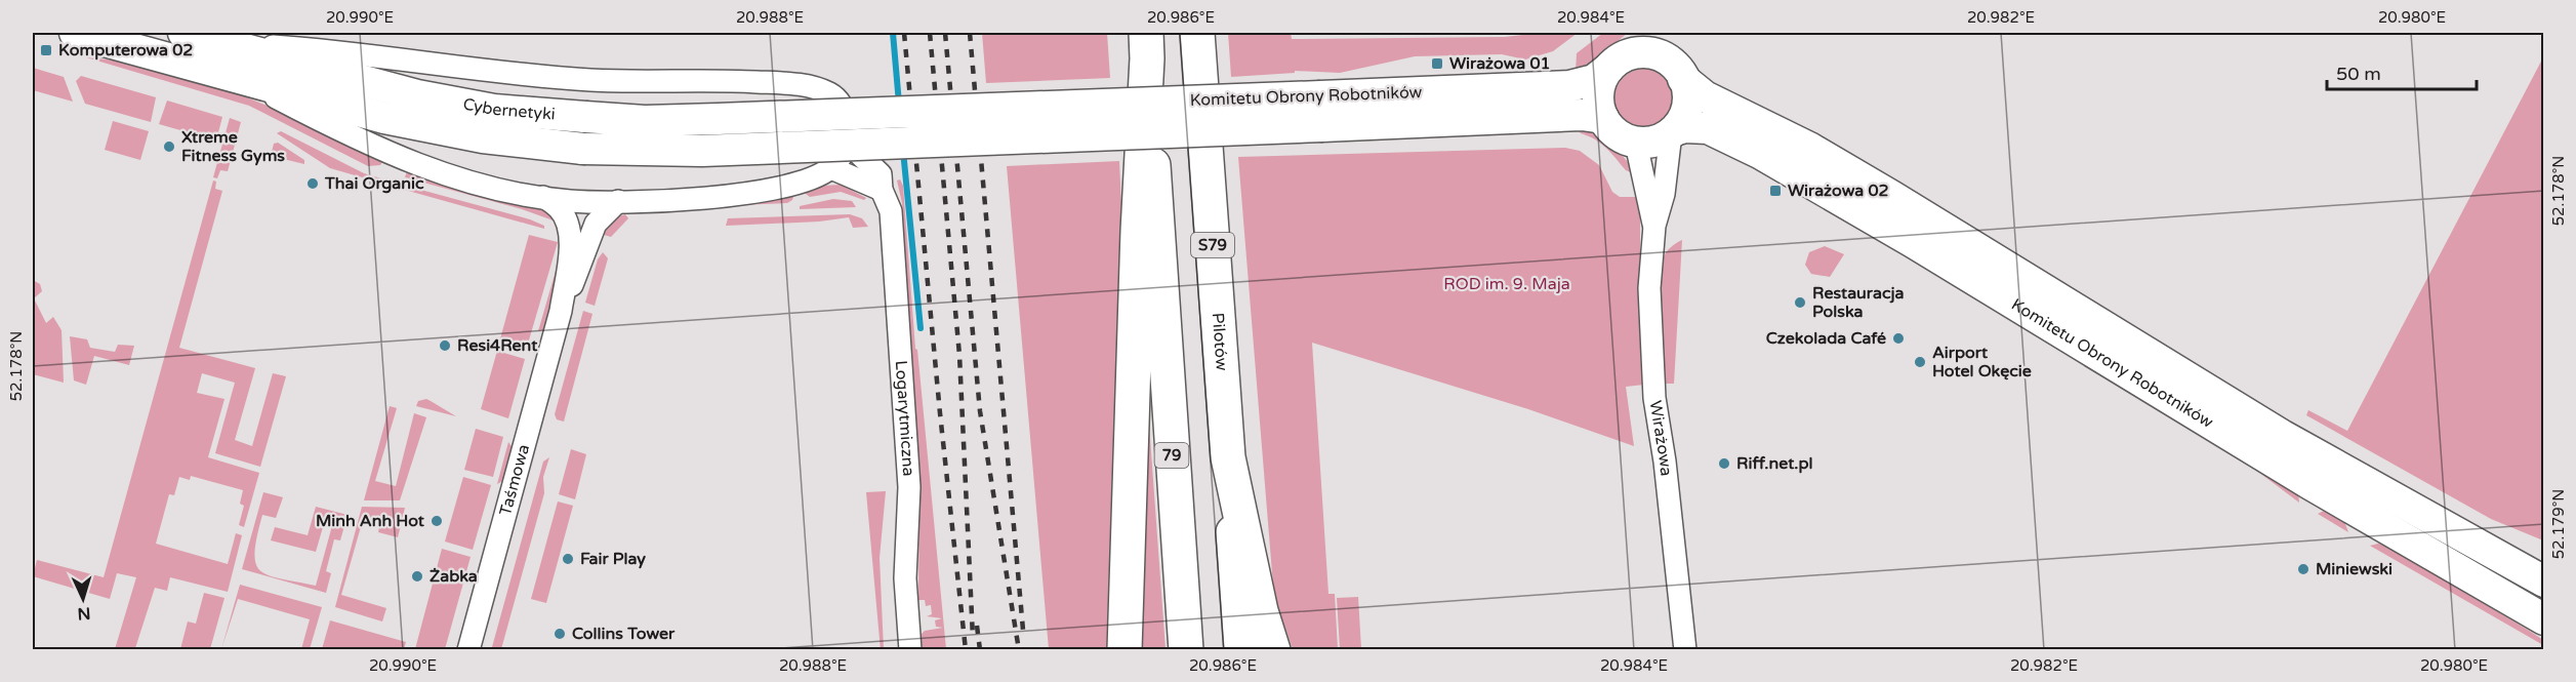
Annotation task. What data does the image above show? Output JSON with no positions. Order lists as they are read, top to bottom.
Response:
{
  "streets": {
    "main road": ["S79", "Pilotów", "79"],
    "street": [
      "Komitetu Obrony Robotników",
      "Cybernetyki",
      "Logarytmiczna",
      "Wirażowa",
      "Taśmowa"
    ]
  },
  "crossings": [
    ["Komitetu Obrony Robotników", "Cybernetyki"],
    ["Komitetu Obrony Robotników", "Wirażowa"],
    ["Cybernetyki", "Taśmowa"]
  ],
  "parks": ["ROD im. 9. Maja"],
  "places": {
    "transit": ["Komputerowa 02", "Wirażowa 01", "Wirażowa 02"],
    "other": [
      "Xtreme Fitness Gyms",
      "Thai Organic",
      "Restauracja Polska",
      "Czekolada Café",
      "Resi4Rent",
      "Airport Hotel Okęcie",
      "Riff.net.pl",
      "Minh Anh Hot",
      "Fair Play",
      "Miniewski",
      "Żabka",
      "Collins Tower"
    ]
  },
  "scale_bar": "50 m",
  "north": "bottom",
  "coordinates": [
    "20.990°E",
    "20.988°E",
    "20.986°E",
    "20.984°E",
    "20.982°E",
    "20.980°E",
    "52.178°N",
    "52.179°N"
  ]
}
